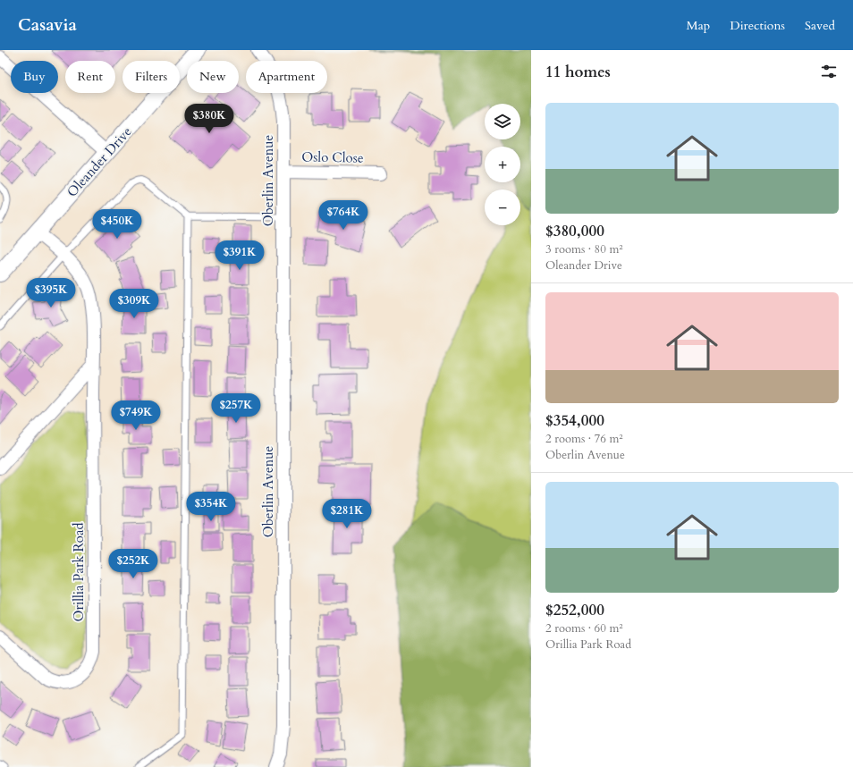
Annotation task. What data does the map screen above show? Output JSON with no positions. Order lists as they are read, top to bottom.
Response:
{
  "streets": {
    "street": [
      "Oslo Close",
      "Oleander Drive",
      "Oberlin Avenue",
      "Orillia Park Road"
    ]
  },
  "crossings": [
    ["Oslo Close", "Oberlin Avenue"],
    ["Oleander Drive", "Orillia Park Road"]
  ],
  "page": {
    "header": "Casavia",
    "nav": ["Map", "Directions", "Saved"],
    "heading": "11 homes",
    "chip": [
      "Buy",
      "Rent",
      "Filters",
      "New",
      "Apartment"
    ],
    "list": [
      {
        "name": "$380,000",
        "note": "3 rooms · 80 m² · Oleander Drive"
      },
      {
        "name": "$354,000",
        "note": "2 rooms · 76 m² · Oberlin Avenue"
      },
      {
        "name": "$252,000",
        "note": "2 rooms · 60 m² · Orillia Park Road"
      }
    ],
    "map_buttons": ["+", "−"],
    "price": [
      "$380K",
      "$764K",
      "$450K",
      "$391K",
      "$395K",
      "$309K",
      "$257K",
      "$749K",
      "$354K",
      "$281K",
      "$252K"
    ]
  }
}
